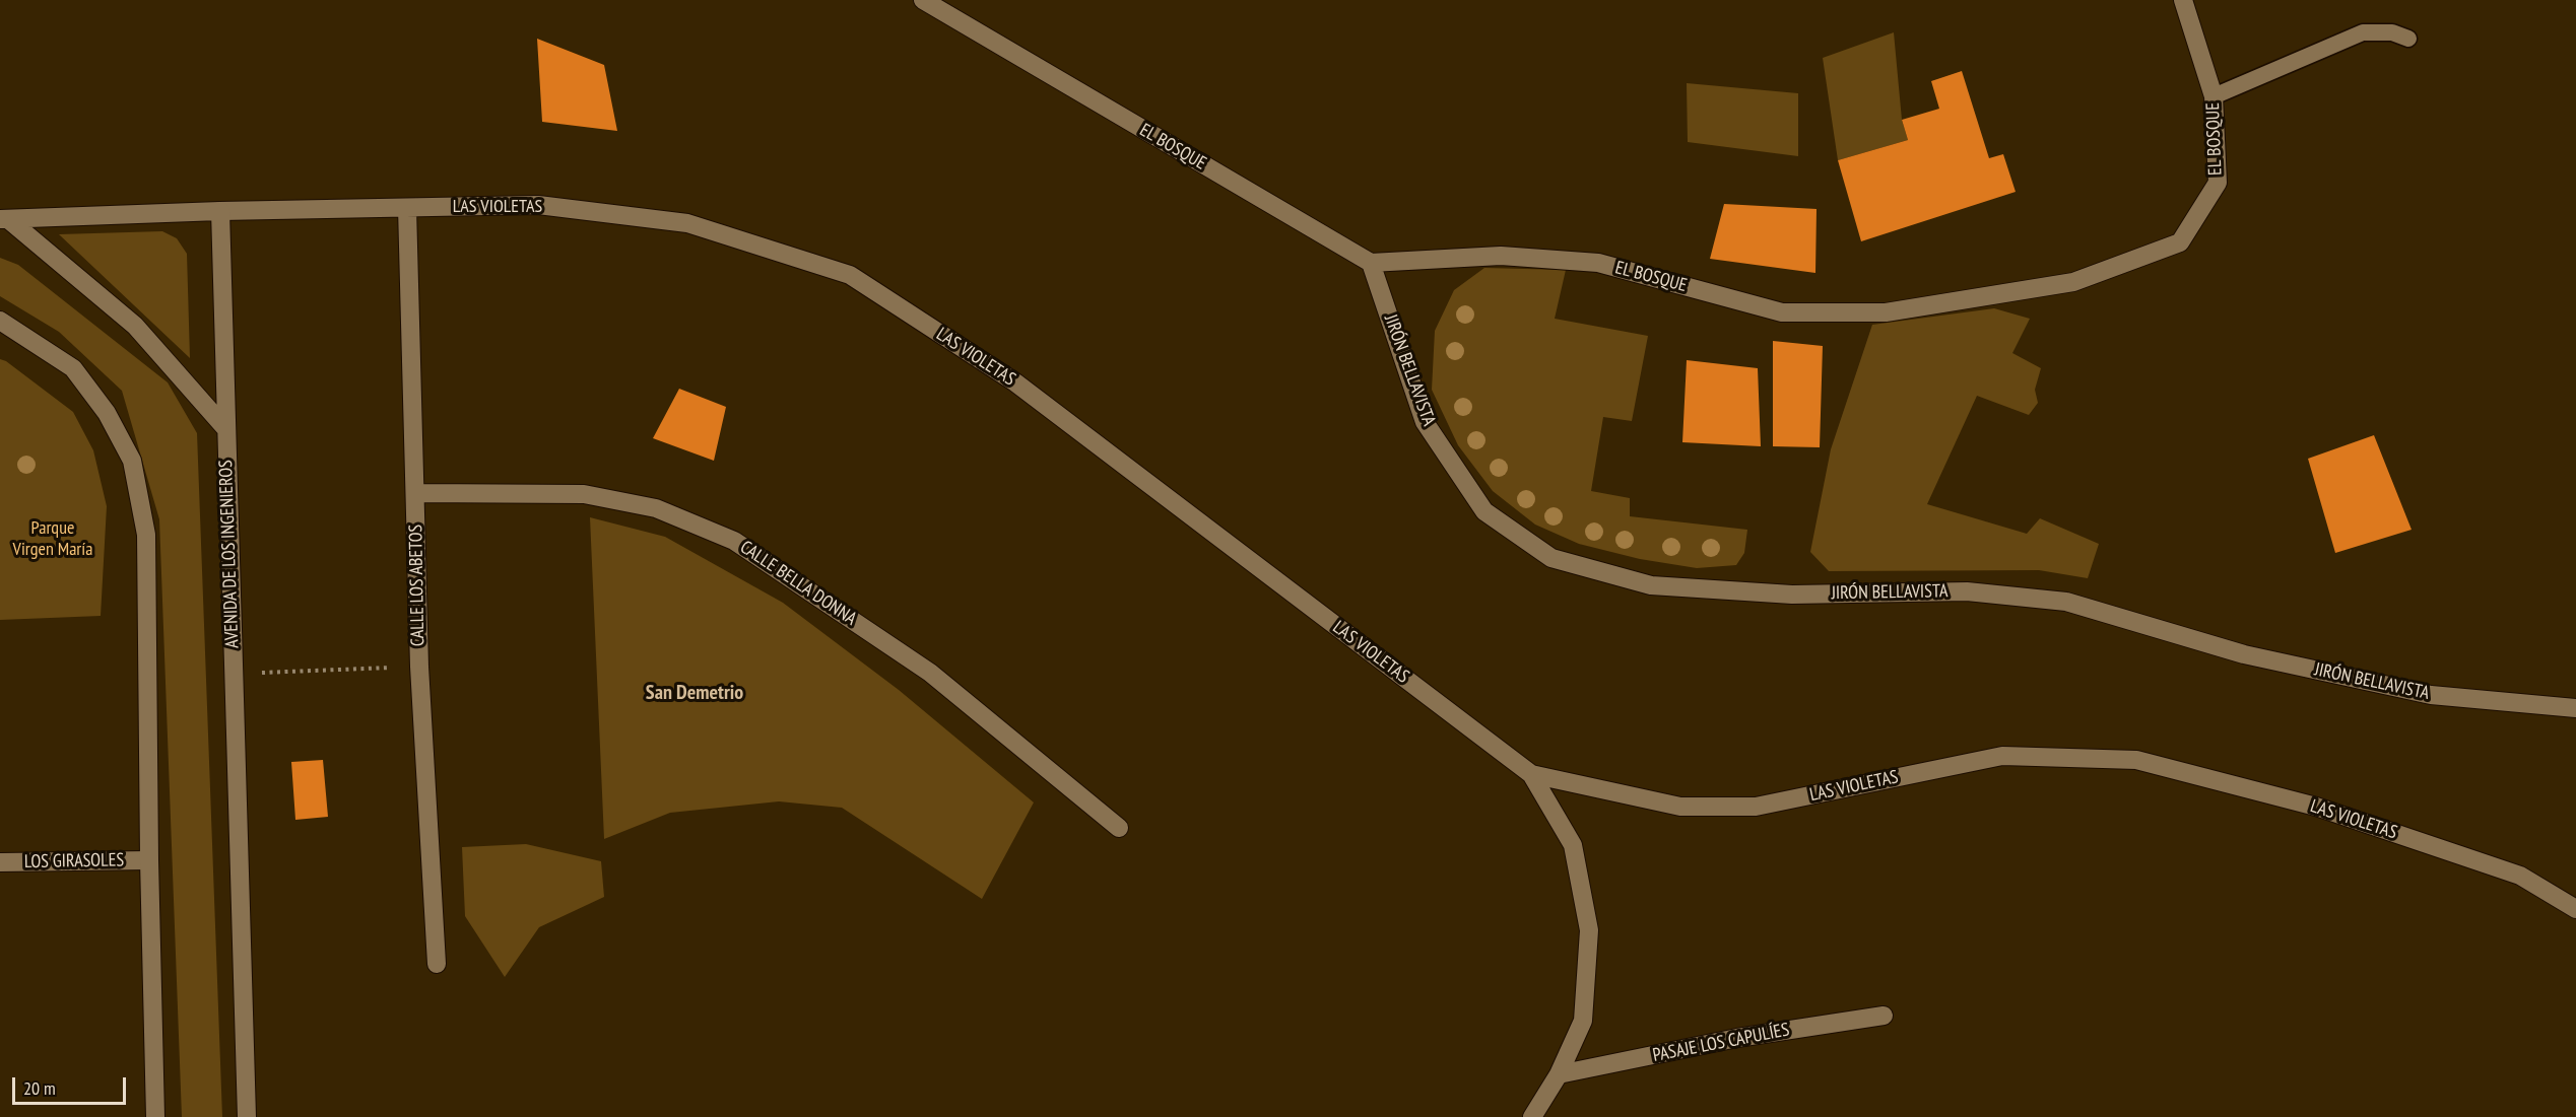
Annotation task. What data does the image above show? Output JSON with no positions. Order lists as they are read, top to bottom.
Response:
{
  "streets": {
    "street": [
      "EL BOSQUE",
      "LAS VIOLETAS",
      "JIRÓN BELLAVISTA",
      "AVENIDA DE LOS INGENIEROS",
      "CALLE BELLA DONNA",
      "CALLE LOS ABETOS",
      "LOS GIRASOLES",
      "PASAJE LOS CAPULÍES"
    ]
  },
  "crossings": [
    ["EL BOSQUE", "JIRÓN BELLAVISTA"],
    ["LAS VIOLETAS", "AVENIDA DE LOS INGENIEROS"],
    ["LAS VIOLETAS", "CALLE LOS ABETOS"],
    ["CALLE BELLA DONNA", "CALLE LOS ABETOS"]
  ],
  "districts": ["San Demetrio"],
  "parks": ["Parque Virgen María"],
  "scale_bar": "20 m"
}
